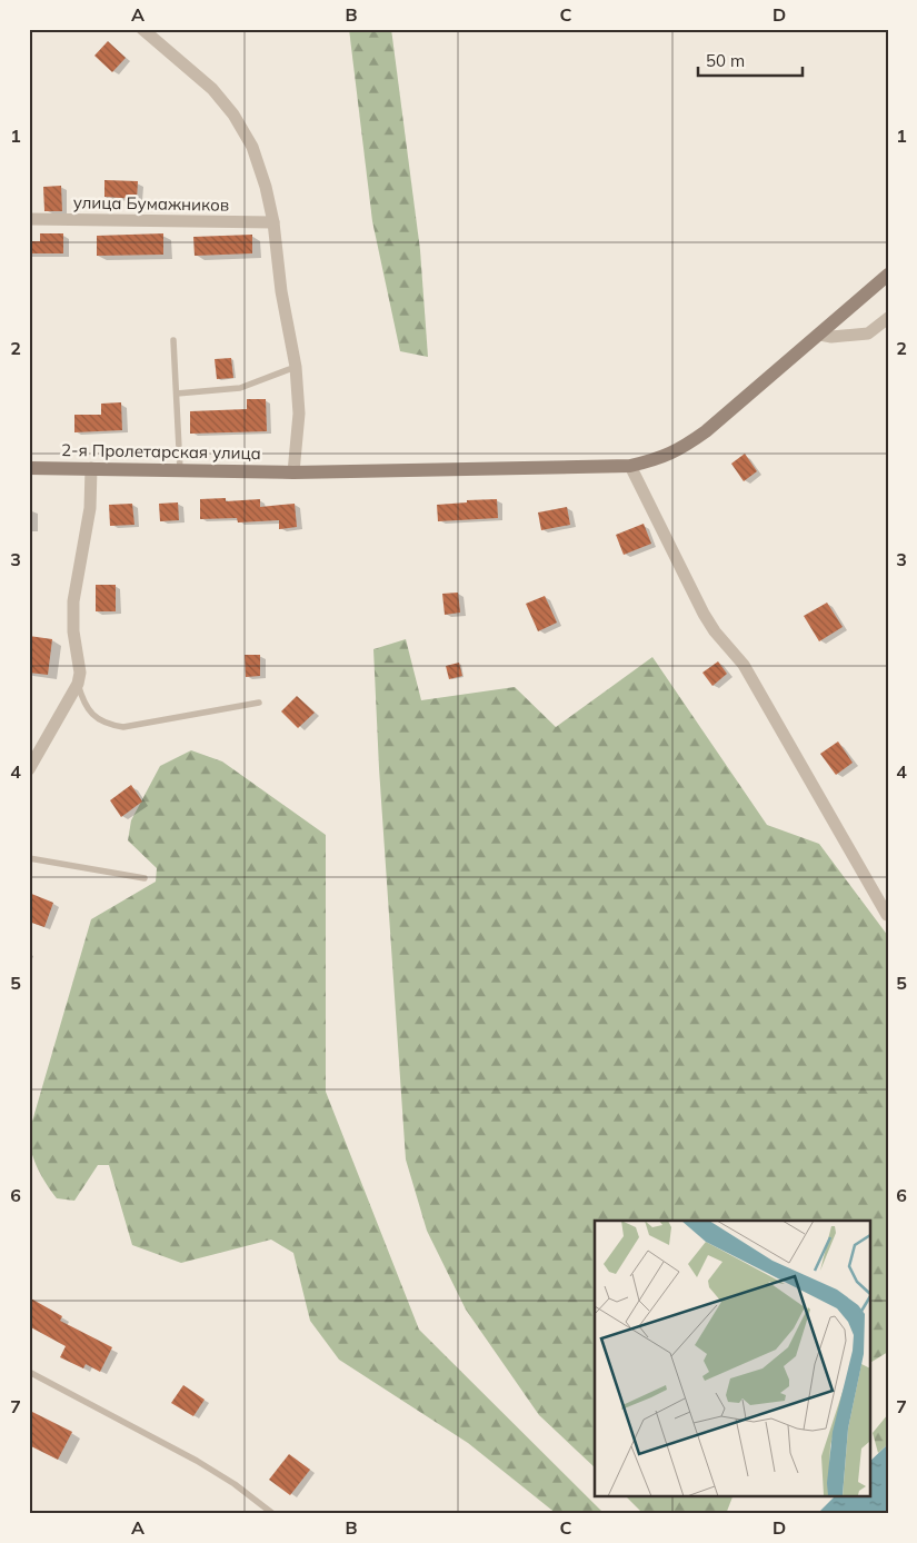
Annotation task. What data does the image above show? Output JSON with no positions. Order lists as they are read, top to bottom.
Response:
{
  "streets": {
    "main road": ["2-я Пролетарская улица"],
    "street": ["улица Бумажников"]
  },
  "scale_bar": "50 m",
  "grid": {
    "columns": [
      "A",
      "B",
      "C",
      "D"
    ],
    "rows": [
      "1",
      "2",
      "3",
      "4",
      "5",
      "6",
      "7"
    ]
  }
}
